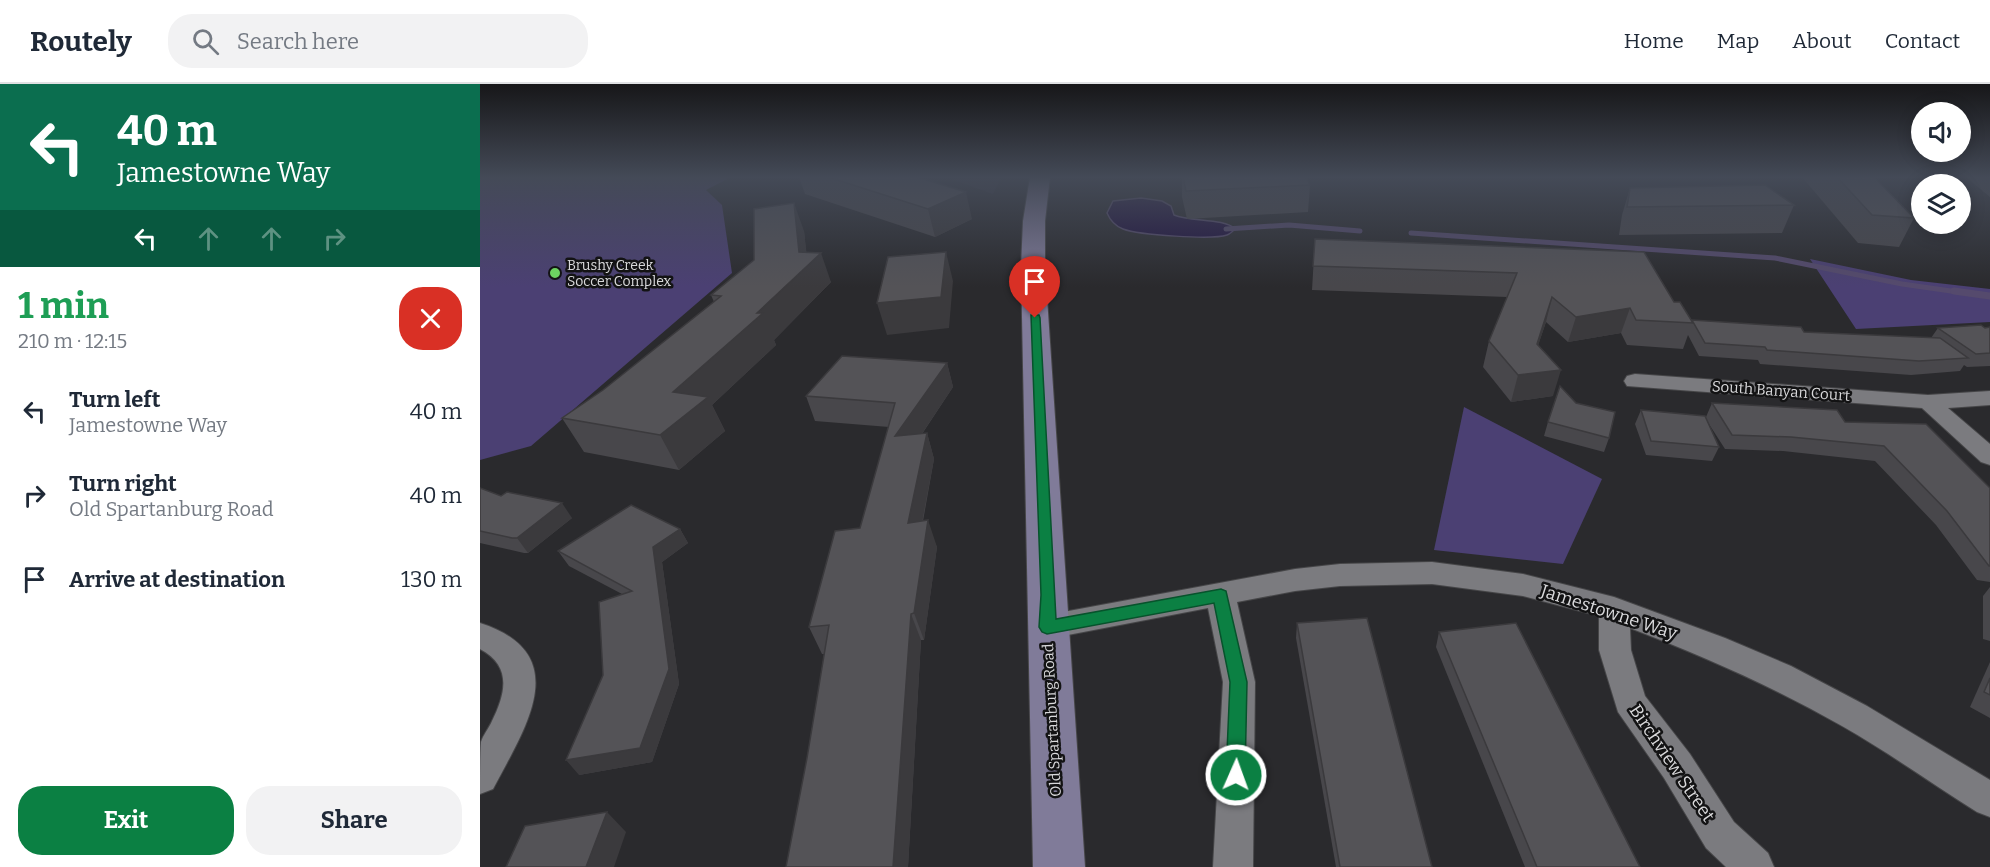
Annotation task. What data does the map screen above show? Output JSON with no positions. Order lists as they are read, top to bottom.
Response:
{
  "streets": {
    "main road": ["Old Spartanburg Road"],
    "street": ["South Banyan Court", "Jamestowne Way", "Birchview Street"]
  },
  "crossings": [
    ["Jamestowne Way", "Old Spartanburg Road"],
    ["Jamestowne Way", "Birchview Street"]
  ],
  "places": ["Brushy Creek Soccer Complex"],
  "page": {
    "header": "Routely",
    "search": "Search here",
    "nav": [
      "Home",
      "Map",
      "About",
      "Contact"
    ],
    "turn": ["40 m", "Jamestowne Way"],
    "heading": ["1 min", "210 m · 12:15"],
    "list": [
      {
        "name": "Turn left",
        "note": "Jamestowne Way",
        "value": "40 m"
      },
      {
        "name": "Turn right",
        "note": "Old Spartanburg Road",
        "value": "40 m"
      },
      {
        "name": "Arrive at destination",
        "value": "130 m"
      }
    ],
    "buttons": ["Exit", "Share"]
  }
}
